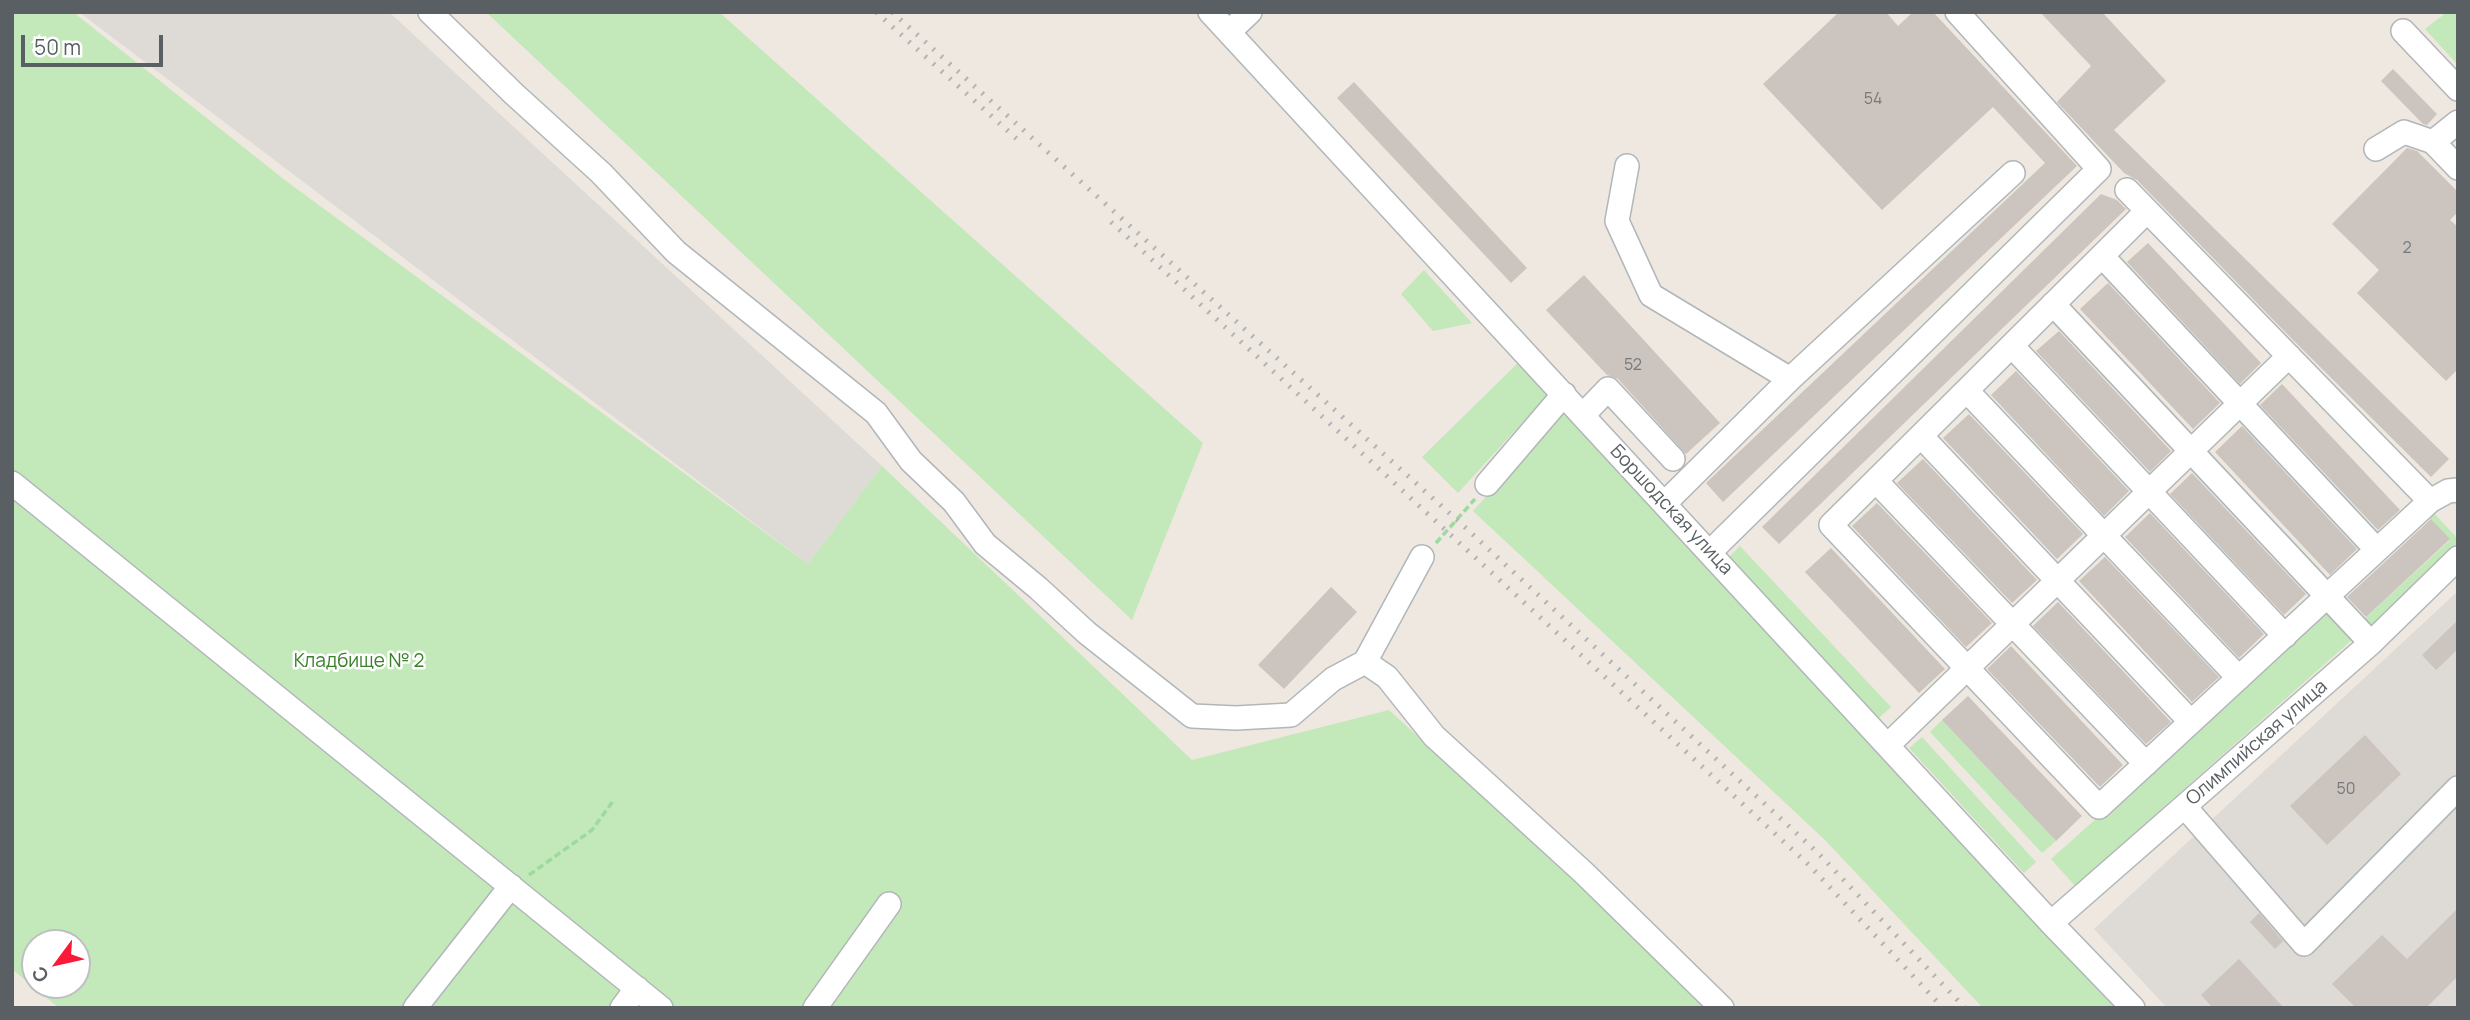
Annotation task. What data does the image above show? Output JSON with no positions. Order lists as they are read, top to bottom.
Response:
{
  "streets": {
    "street": ["Боршодская улица", "Олимпийская улица"]
  },
  "crossings": [
    ["Боршодская улица", "Олимпийская улица"]
  ],
  "parks": ["Кладбище № 2"],
  "house_numbers": [
    "54",
    "2",
    "52",
    "50"
  ],
  "scale_bar": "50 m",
  "north": "bottom left"
}
